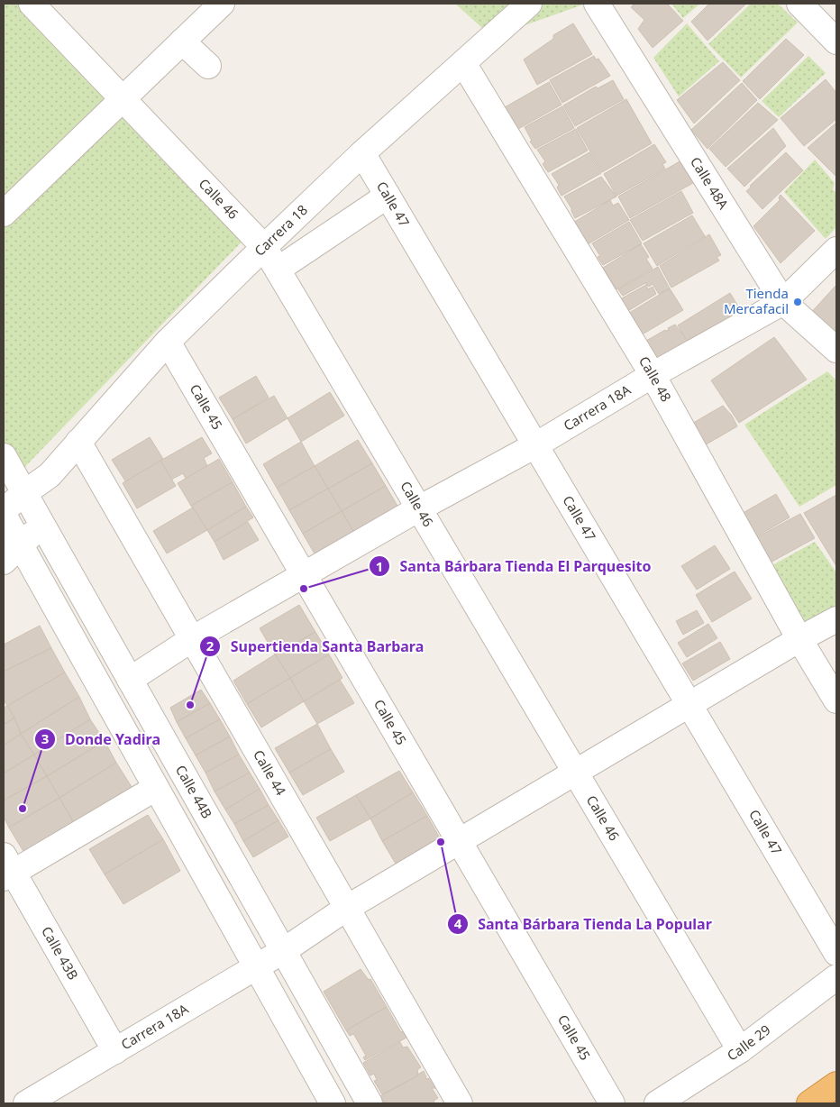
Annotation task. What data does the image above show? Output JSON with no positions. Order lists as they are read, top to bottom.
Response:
{
  "streets": {
    "street": [
      "Calle 48A",
      "Calle 46",
      "Calle 47",
      "Carrera 18",
      "Calle 48",
      "Calle 45",
      "Carrera 18A",
      "Calle 44",
      "Calle 44B",
      "Calle 43B",
      "Calle 29"
    ]
  },
  "crossings": [
    ["Calle 48A", "Carrera 18A"],
    ["Calle 46", "Carrera 18"],
    ["Calle 46", "Carrera 18A"],
    ["Calle 46", "Calle 29"],
    ["Calle 47", "Carrera 18"],
    ["Calle 47", "Carrera 18A"],
    ["Carrera 18", "Calle 48"],
    ["Carrera 18", "Calle 45"],
    ["Carrera 18", "Calle 44"],
    ["Carrera 18", "Calle 44B"],
    ["Calle 48", "Carrera 18A"],
    ["Calle 45", "Carrera 18A"],
    ["Carrera 18A", "Calle 44"],
    ["Carrera 18A", "Calle 44B"],
    ["Carrera 18A", "Calle 43B"]
  ],
  "places": [
    "Tienda Mercafacil",
    "Santa Bárbara Tienda El Parquesito",
    "Supertienda Santa Barbara",
    "Donde Yadira",
    "Santa Bárbara Tienda La Popular"
  ]
}
